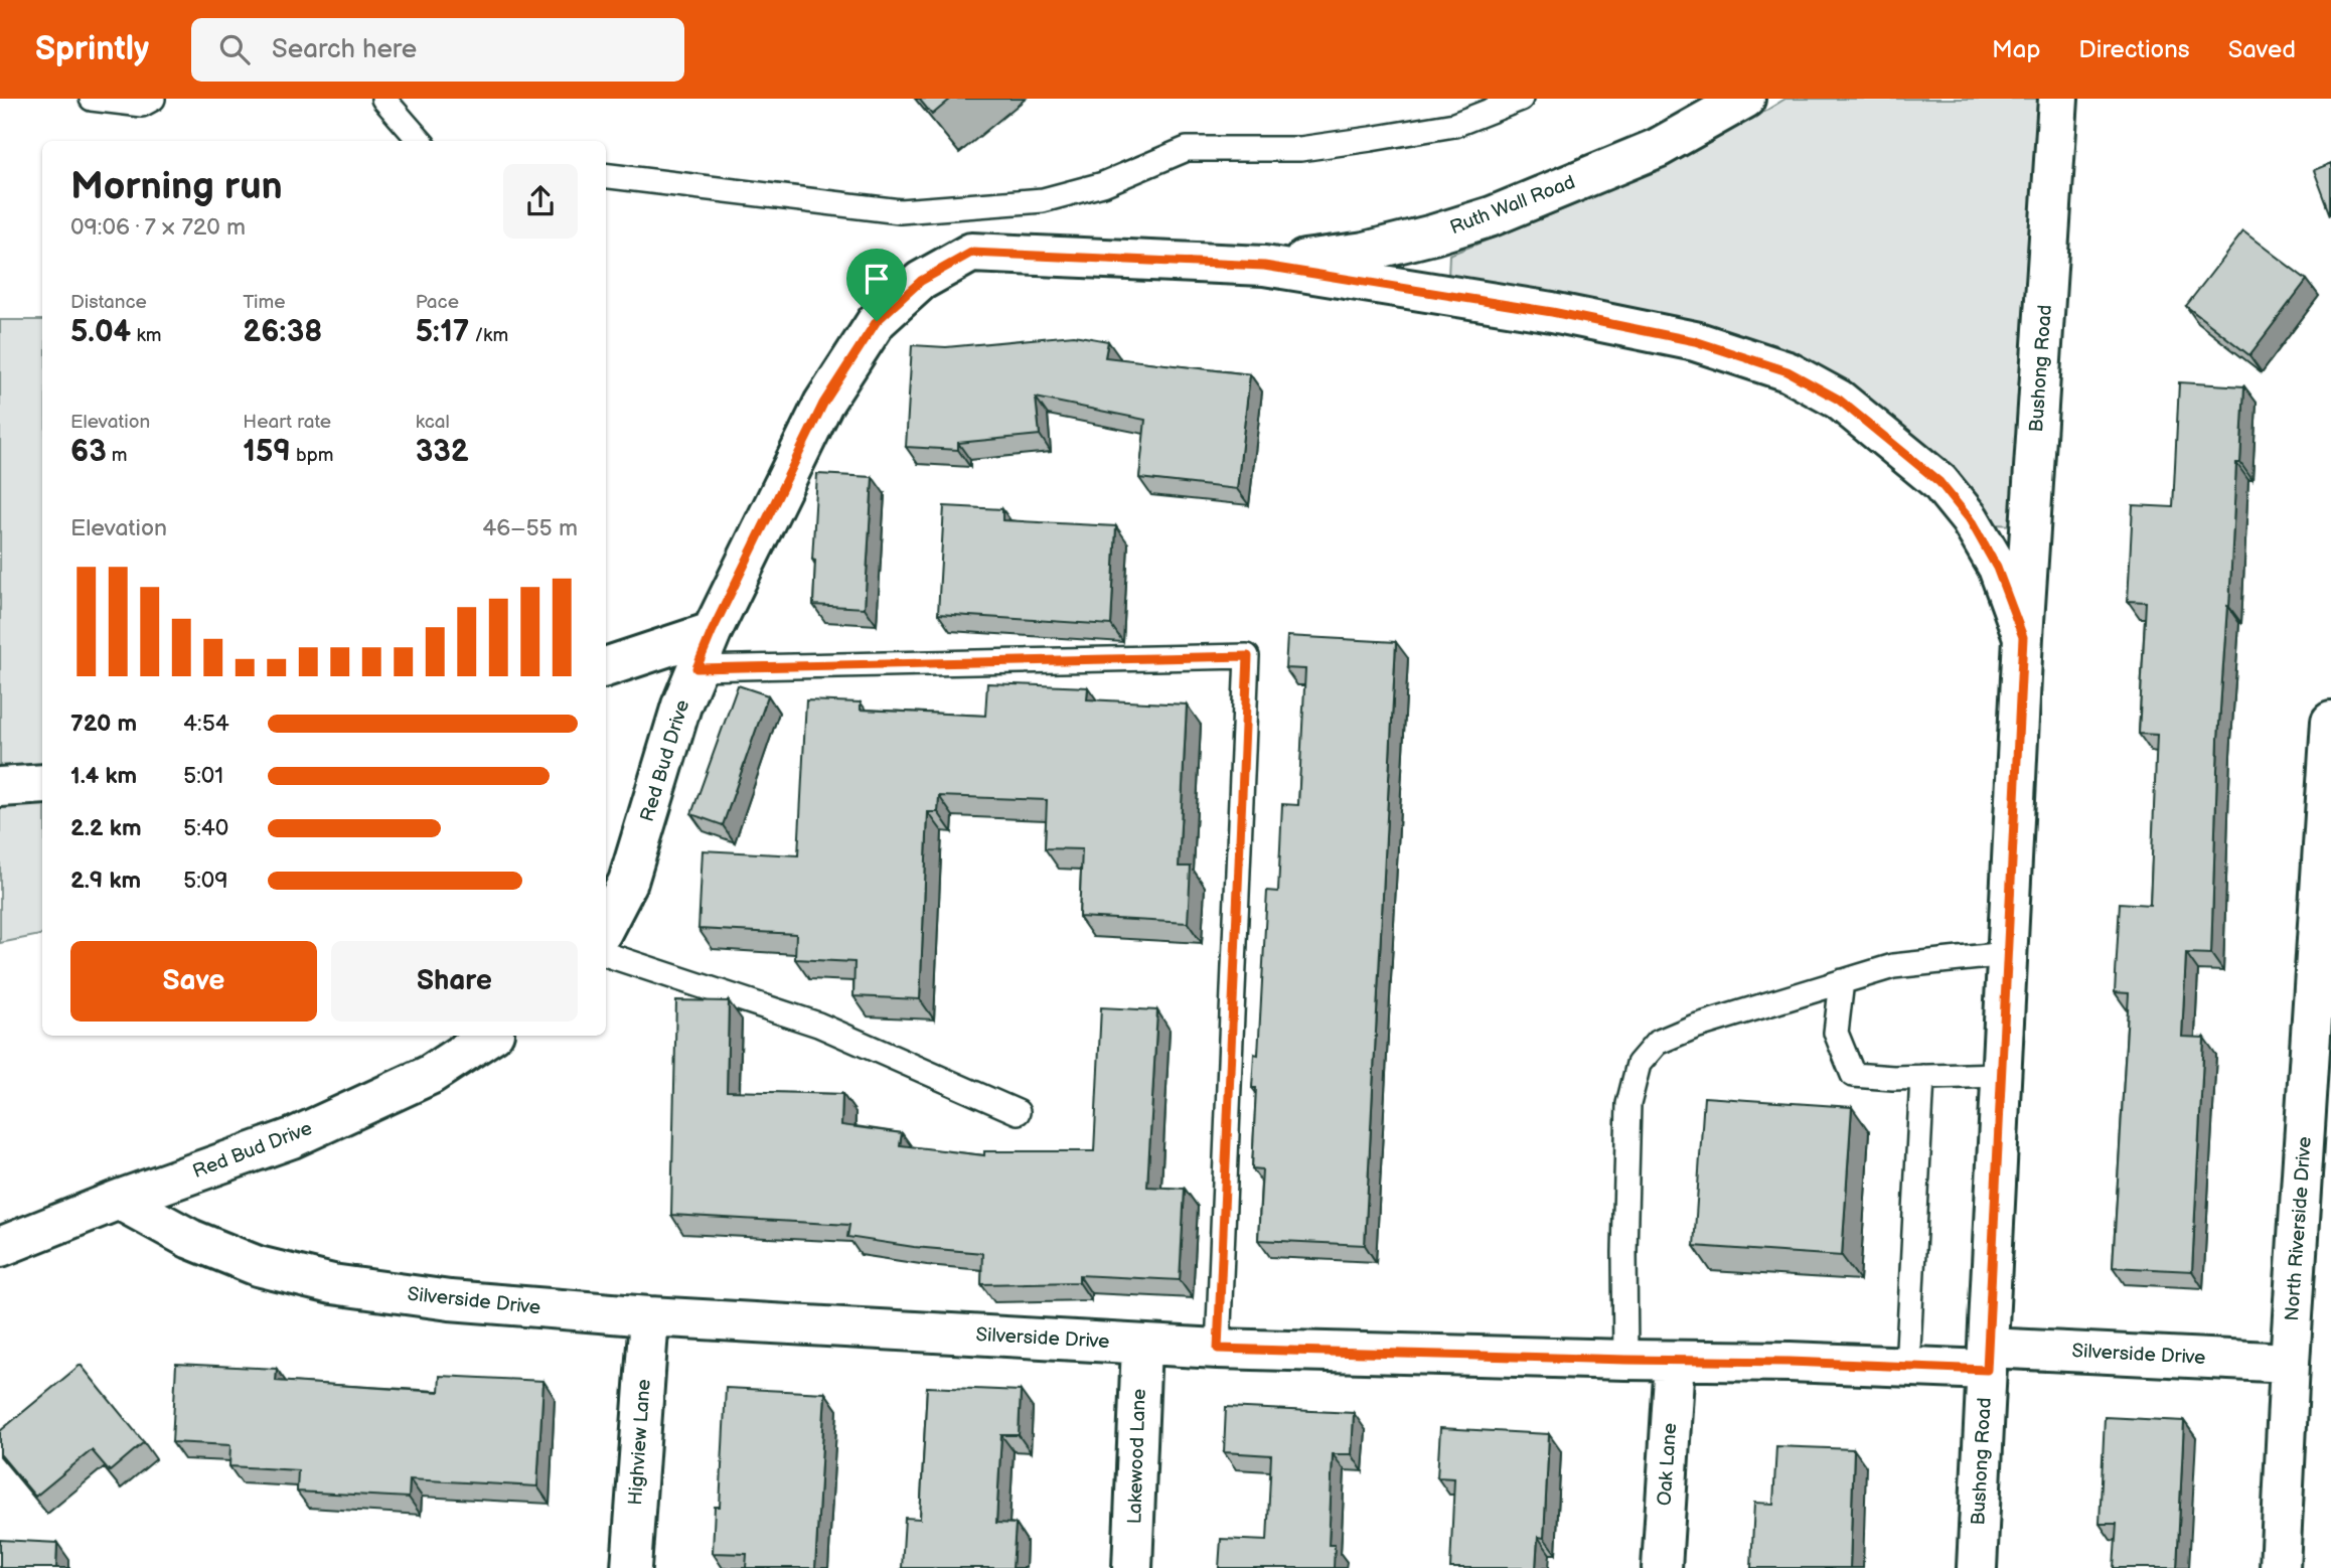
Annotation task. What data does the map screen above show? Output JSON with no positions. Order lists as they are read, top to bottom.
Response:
{
  "streets": {
    "street": [
      "Ruth Wall Road",
      "Bushong Road",
      "Red Bud Drive",
      "North Riverside Drive",
      "Silverside Drive",
      "Highview Lane",
      "Lakewood Lane",
      "Oak Lane"
    ]
  },
  "crossings": [
    ["Ruth Wall Road", "Bushong Road"],
    ["Bushong Road", "Red Bud Drive"],
    ["Bushong Road", "Silverside Drive"],
    ["Red Bud Drive", "Silverside Drive"],
    ["North Riverside Drive", "Silverside Drive"],
    ["Silverside Drive", "Highview Lane"],
    ["Silverside Drive", "Lakewood Lane"],
    ["Silverside Drive", "Oak Lane"]
  ],
  "page": {
    "header": "Sprintly",
    "search": "Search here",
    "nav": ["Map", "Directions", "Saved"],
    "heading": ["Morning run", "09:06 · 7 × 720 m"],
    "stats": [
      ["Distance", "5.04 km"],
      ["Time", "26:38"],
      ["Pace", "5:17 /km"],
      ["Elevation", "63 m"],
      ["Heart rate", "159 bpm"],
      ["kcal", "332"]
    ],
    "chart": ["Elevation", "46–55 m"],
    "list": [
      {
        "name": "720 m",
        "note": "4:54"
      },
      {
        "name": "1.4 km",
        "note": "5:01"
      },
      {
        "name": "2.2 km",
        "note": "5:40"
      },
      {
        "name": "2.9 km",
        "note": "5:09"
      }
    ],
    "buttons": ["Save", "Share"]
  }
}
